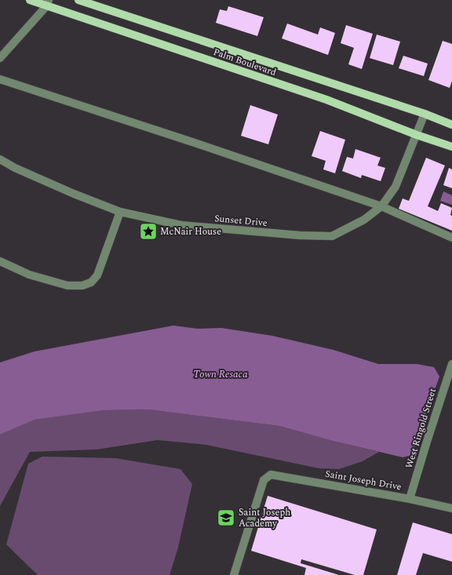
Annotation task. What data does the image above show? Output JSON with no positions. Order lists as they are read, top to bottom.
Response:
{
  "streets": {
    "main road": ["Palm Boulevard"],
    "street": ["Sunset Drive", "West Ringold Street", "Saint Joseph Drive"]
  },
  "crossings": [
    ["Palm Boulevard", "Sunset Drive"],
    ["West Ringold Street", "Saint Joseph Drive"]
  ],
  "water": ["Town Resaca"],
  "places": {
    "place": ["McNair House"],
    "school or university": ["Saint Joseph Academy"]
  }
}
